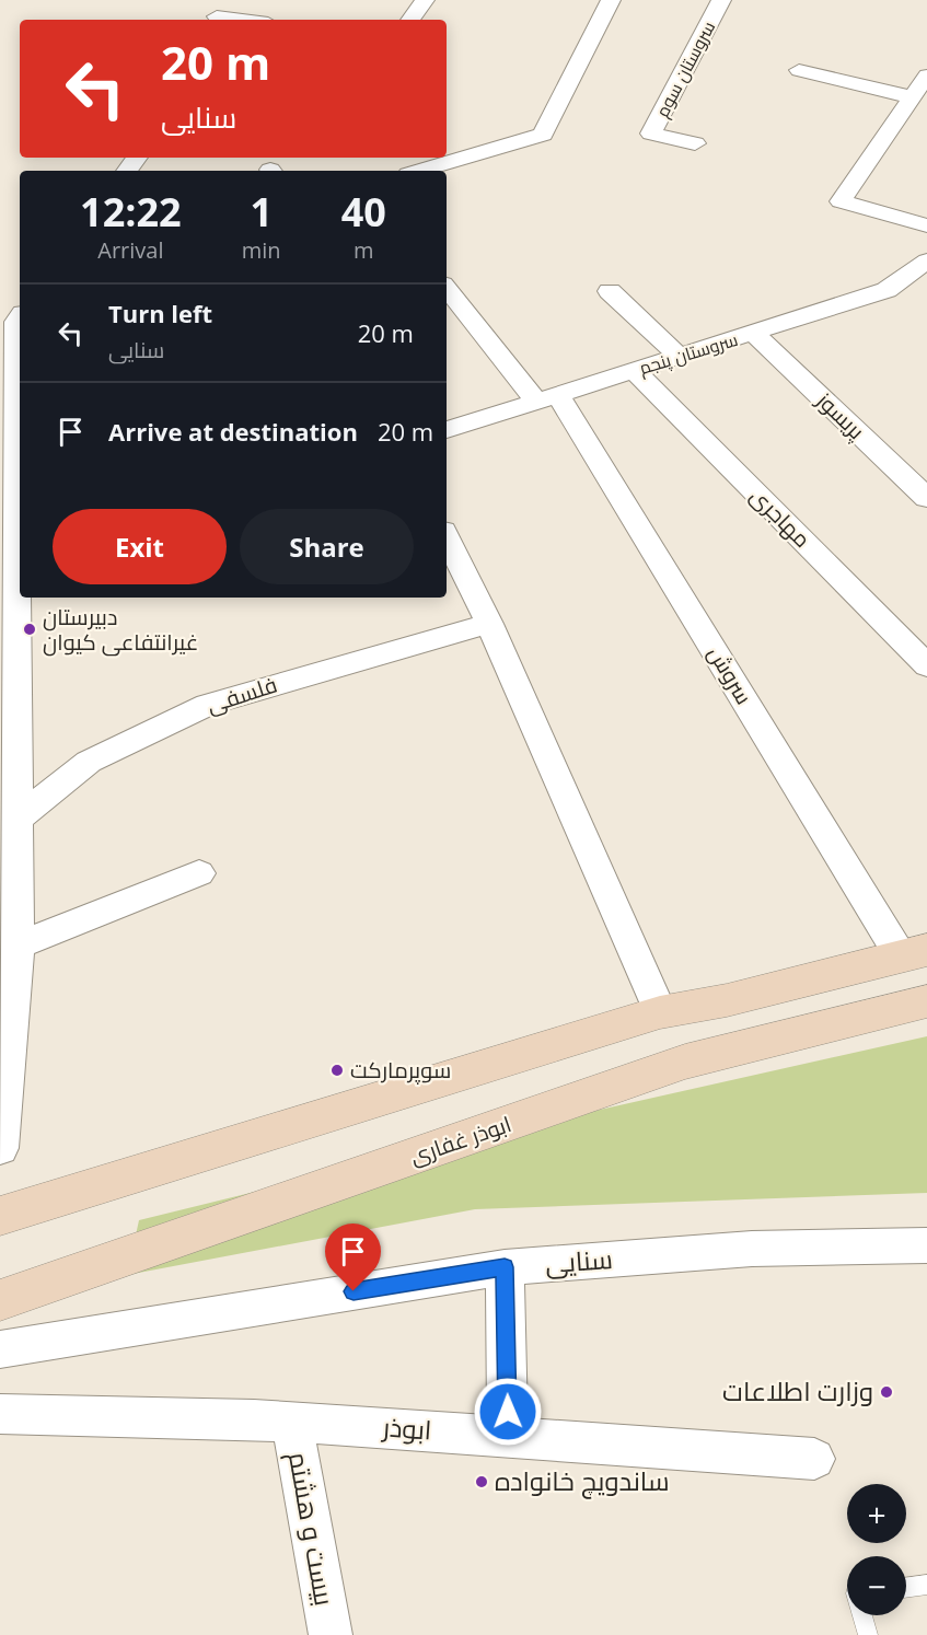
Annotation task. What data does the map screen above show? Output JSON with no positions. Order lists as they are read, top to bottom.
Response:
{
  "streets": {
    "main road": ["ابوذر غفاری"],
    "street": [
      "سروستان سوم",
      "سروستان پنجم",
      "پریسوز",
      "مهاجری",
      "سروش",
      "فلسفی",
      "سنایی",
      "ابوذر",
      "بیست و هشتم"
    ]
  },
  "crossings": [
    ["سروستان پنجم", "پریسوز"],
    ["سروستان پنجم", "مهاجری"],
    ["سروستان پنجم", "سروش"],
    ["ابوذر", "بیست و هشتم"]
  ],
  "places": [
    "دبیرستان غیرانتفاعی کیوان",
    "سوپرمارکت",
    "وزارت اطلاعات",
    "ساندویچ خانواده"
  ],
  "page": {
    "turn": ["20 m", "سنایی"],
    "eta": [
      "12:22",
      "Arrival",
      "1",
      "min",
      "40",
      "m"
    ],
    "list": [
      {
        "name": "Turn left",
        "note": "سنایی",
        "value": "20 m"
      },
      {
        "name": "Arrive at destination",
        "value": "20 m"
      }
    ],
    "buttons": ["Exit", "Share"],
    "map_buttons": ["+", "−"]
  }
}
